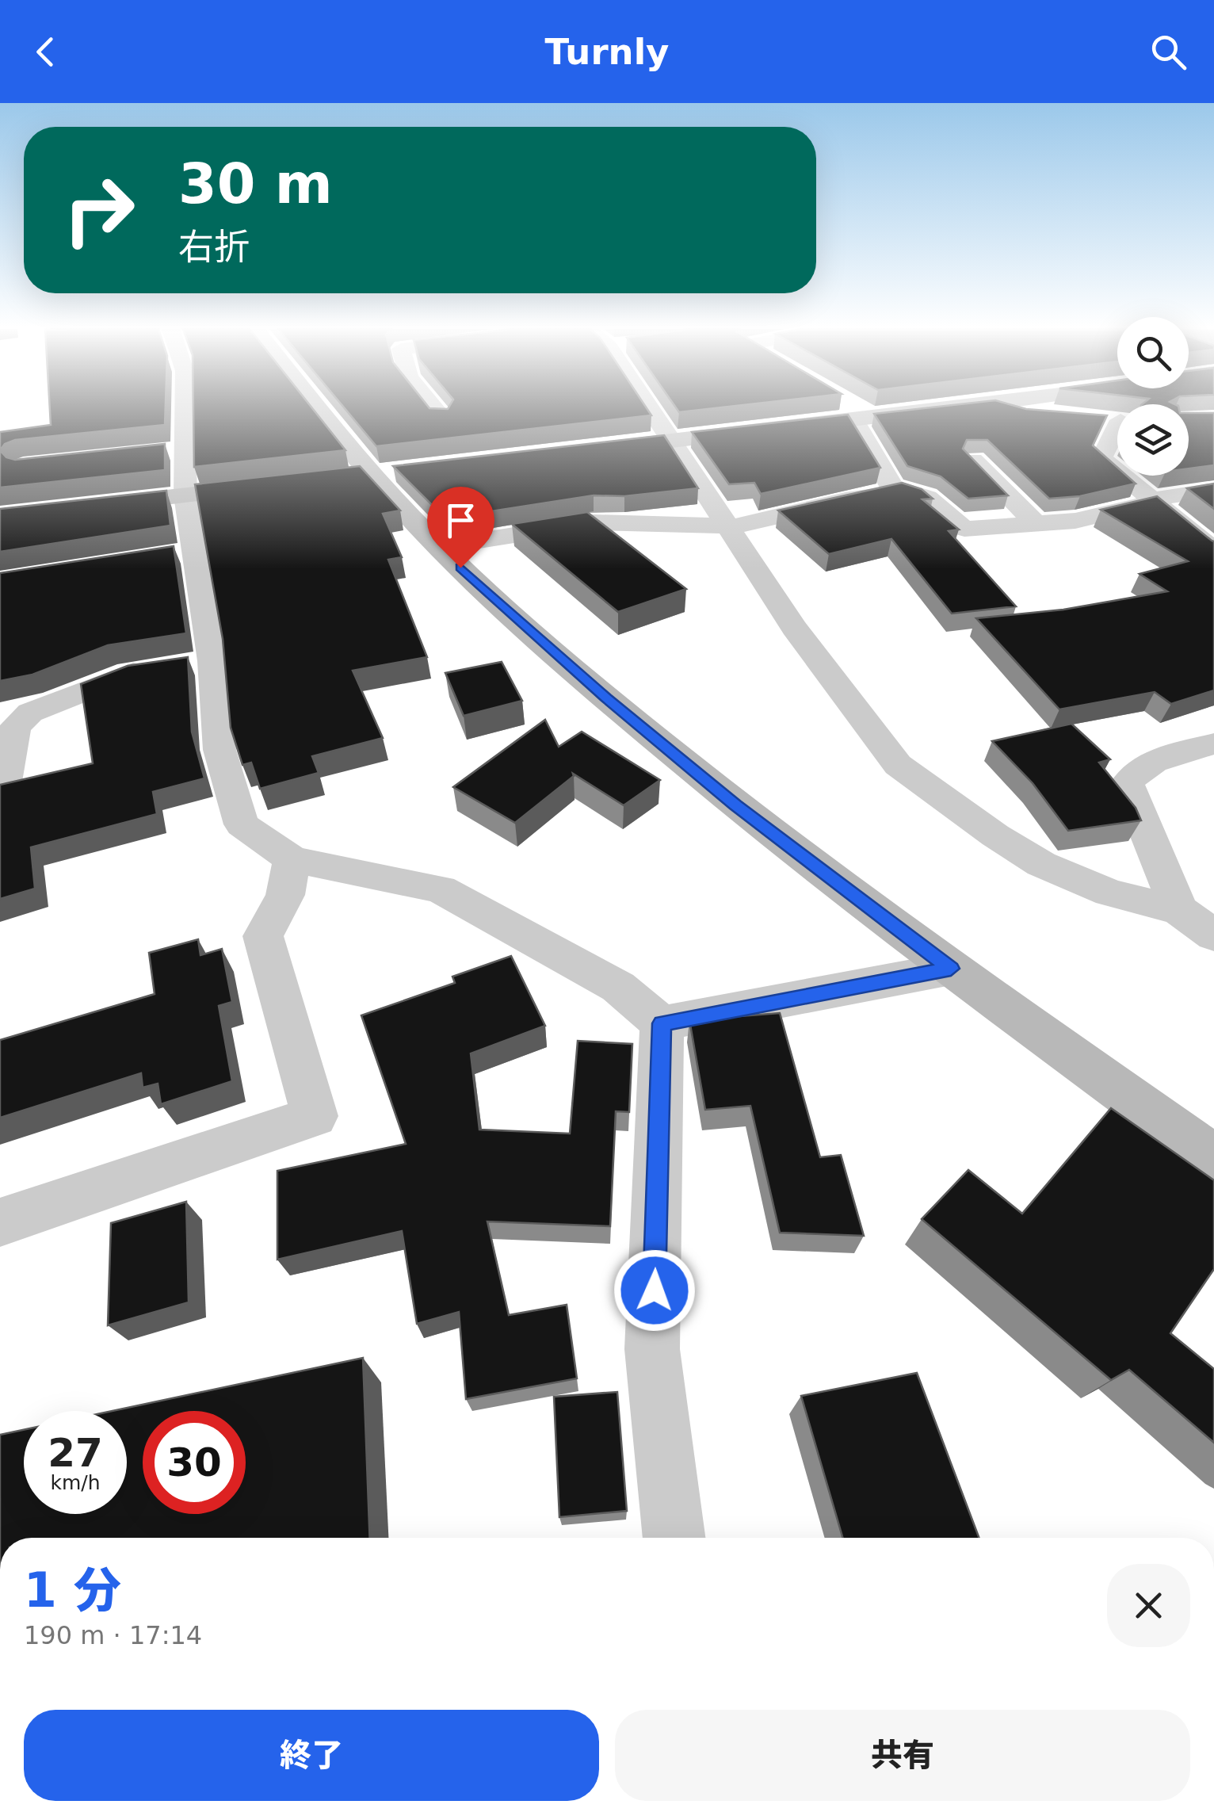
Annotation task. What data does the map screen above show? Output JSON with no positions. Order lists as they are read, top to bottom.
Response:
{
  "page": {
    "header": "Turnly",
    "turn": ["30 m", "右折"],
    "speed": "27 km/h",
    "limit": "30",
    "heading": ["1 分", "190 m · 17:14"],
    "buttons": ["終了", "共有"]
  }
}
